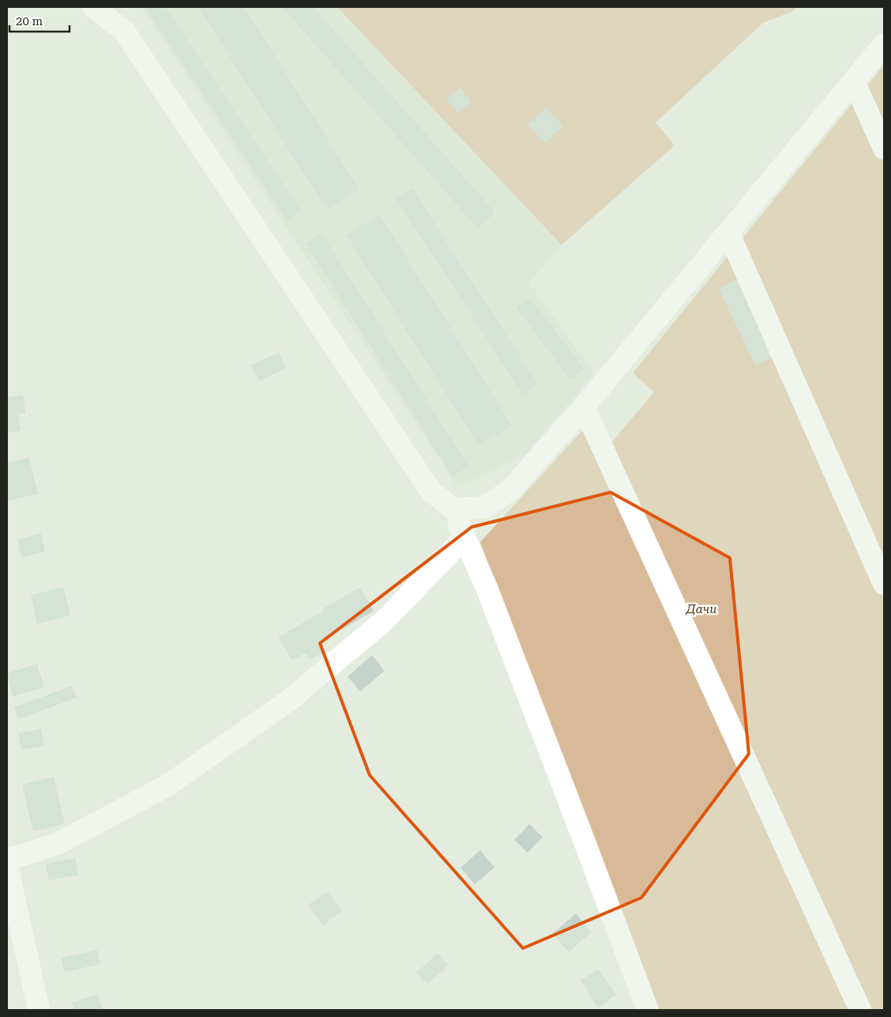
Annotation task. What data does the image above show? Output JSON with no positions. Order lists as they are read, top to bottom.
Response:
{
  "parks": ["Дачи"],
  "scale_bar": "20 m"
}
